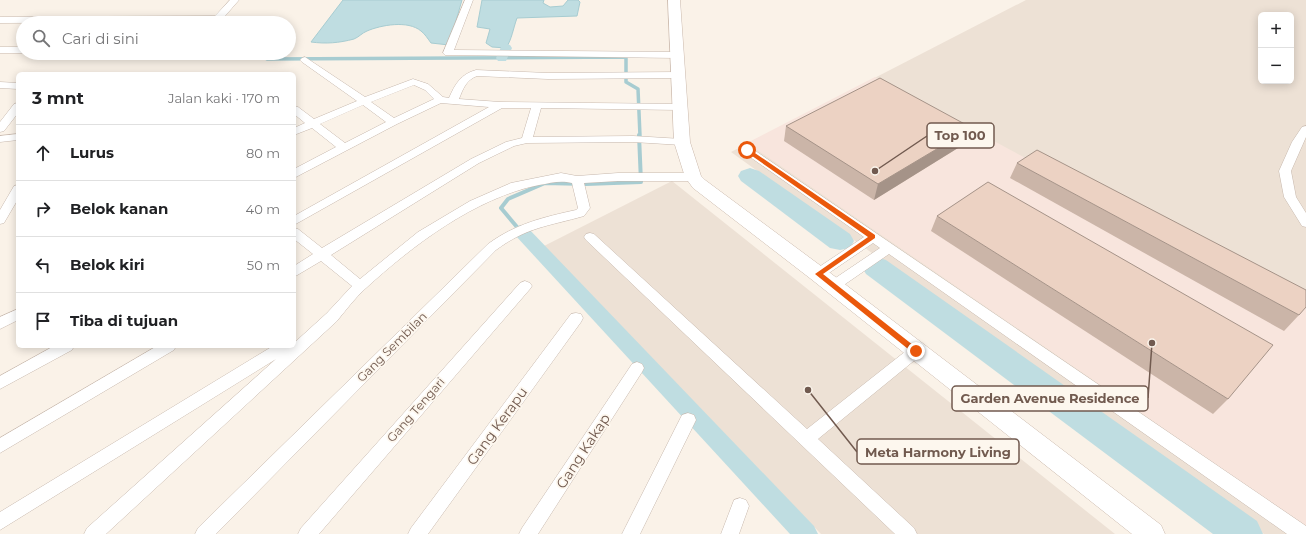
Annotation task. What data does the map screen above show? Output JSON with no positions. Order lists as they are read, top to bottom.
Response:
{
  "streets": {
    "street": [
      "Gang Sembilan",
      "Gang Tengari",
      "Gang Kerapu",
      "Gang Kakap"
    ]
  },
  "places": ["Top 100", "Garden Avenue Residence", "Meta Harmony Living"],
  "page": {
    "map_buttons": ["+", "−"],
    "search": "Cari di sini",
    "heading": ["3 mnt", "Jalan kaki · 170 m"],
    "list": [
      ["Lurus", "80 m"],
      ["Belok kanan", "40 m"],
      ["Belok kiri", "50 m"],
      "Tiba di tujuan"
    ]
  }
}
